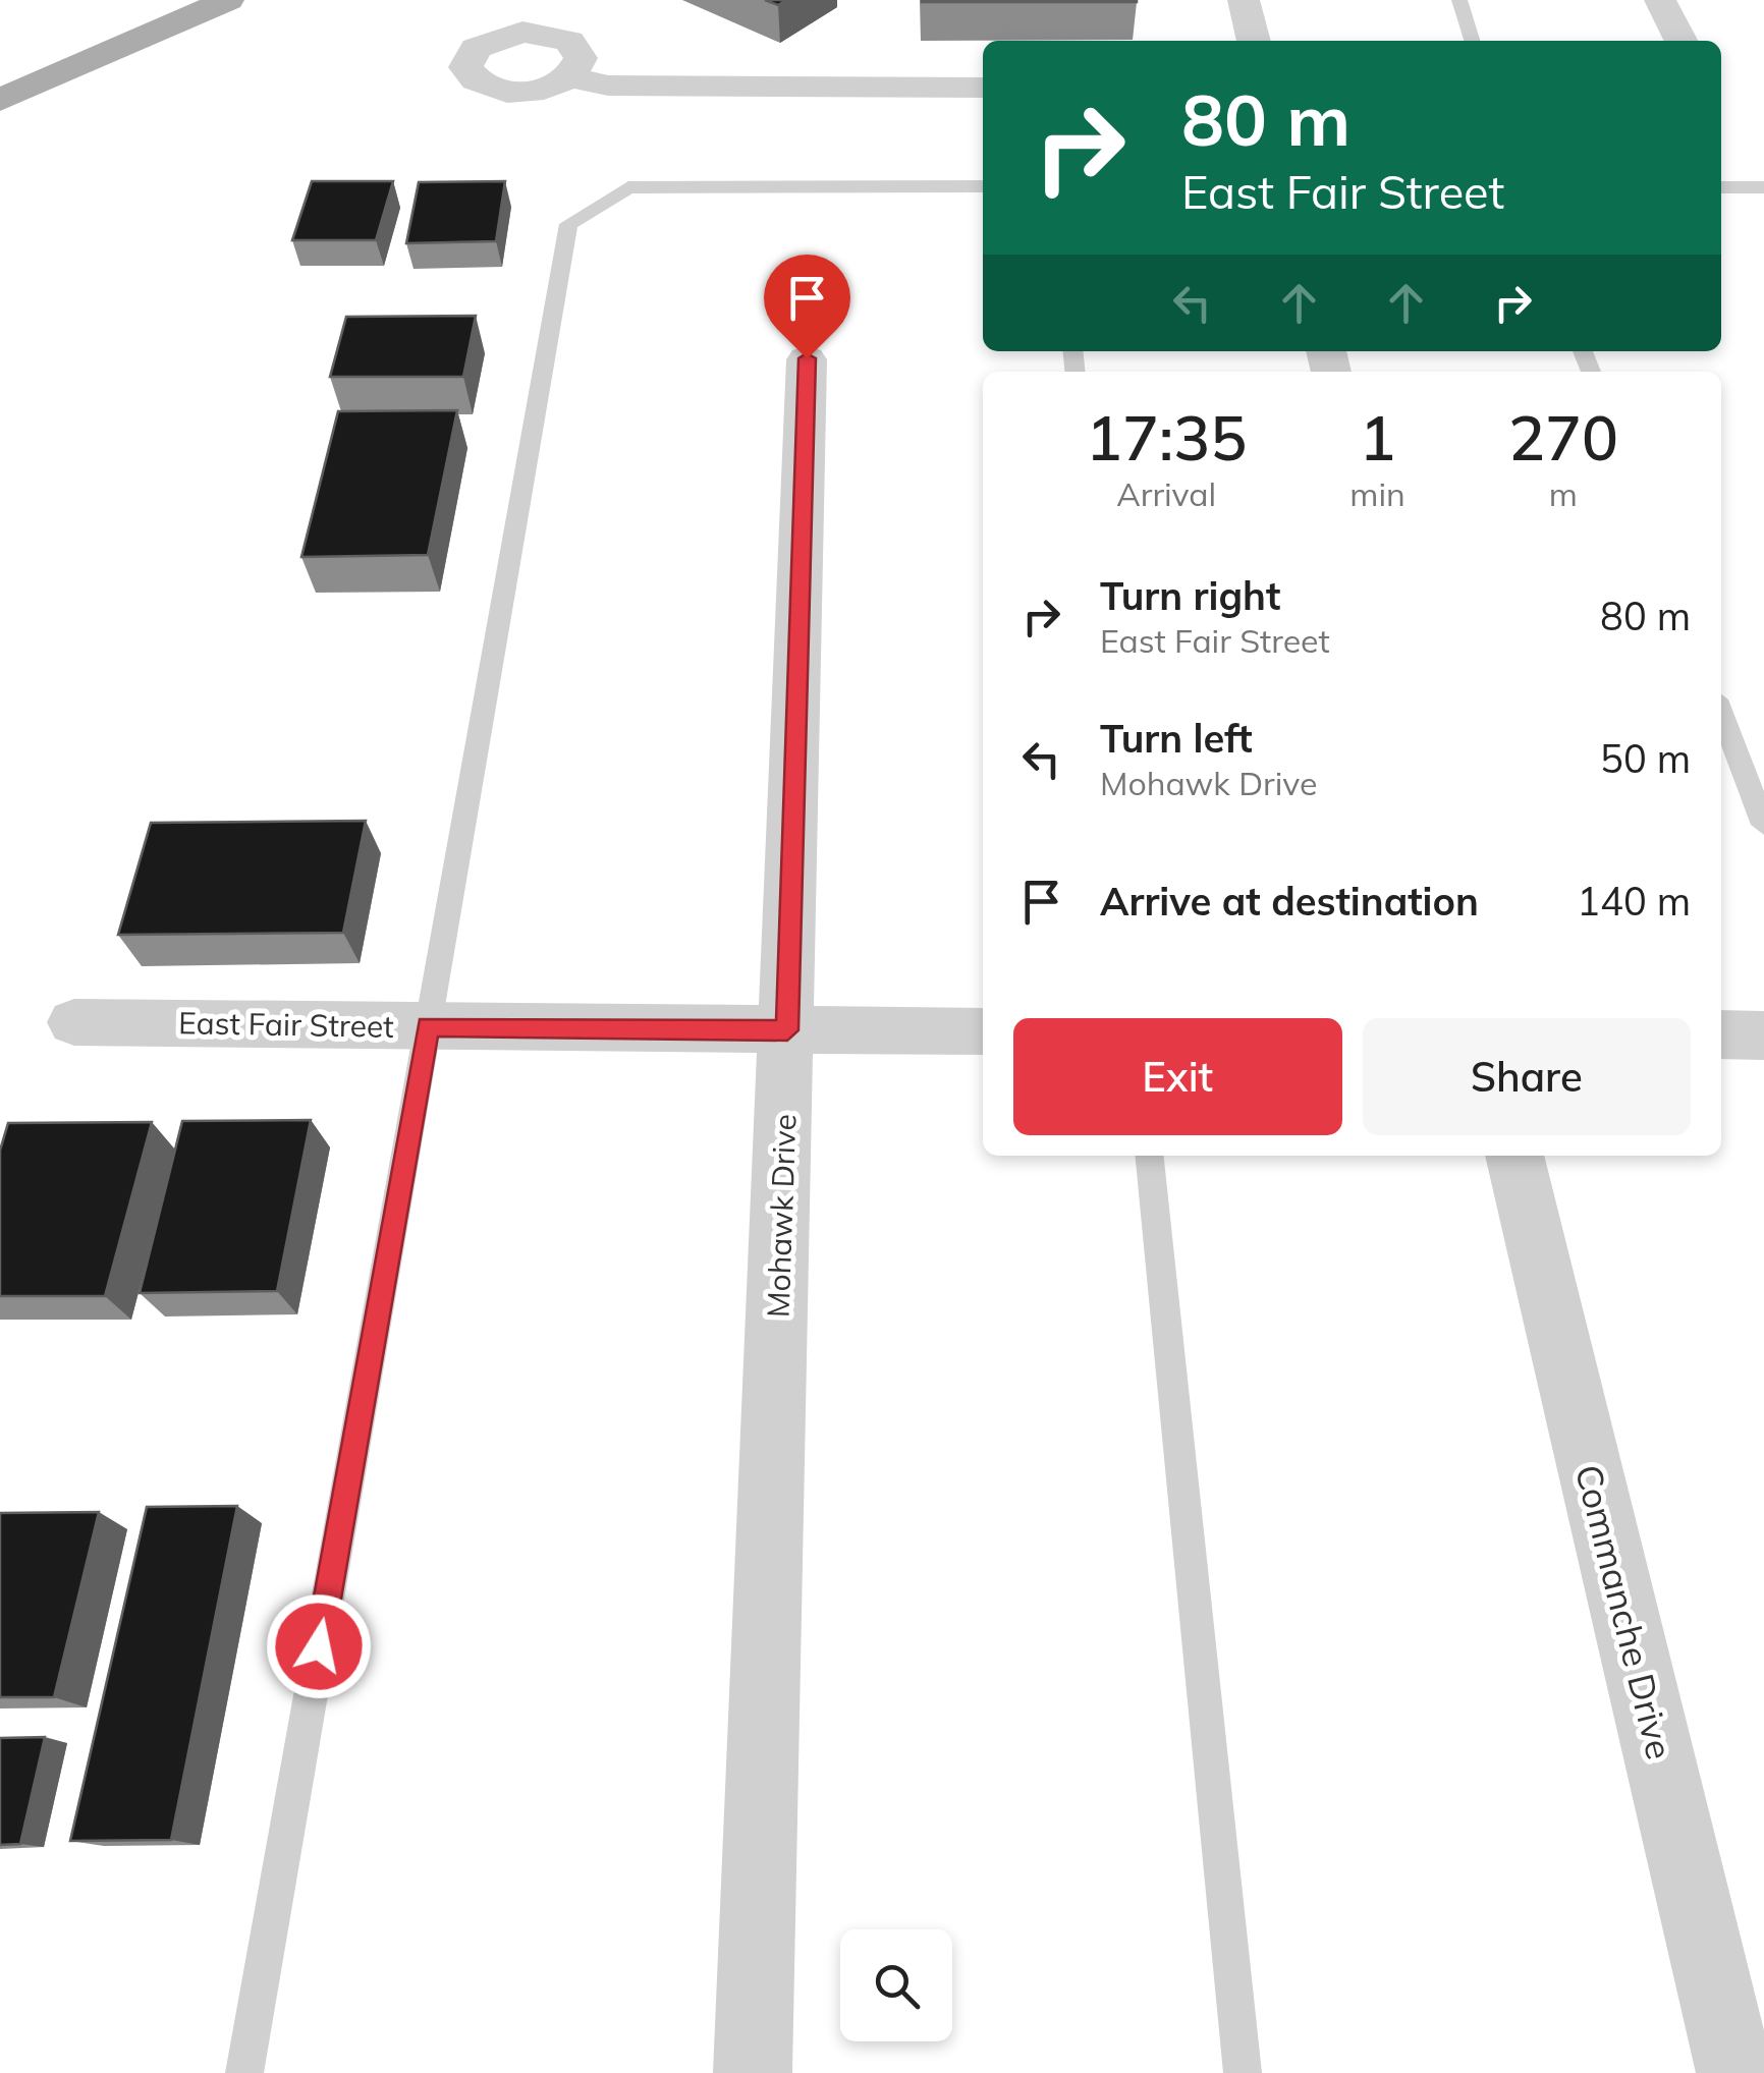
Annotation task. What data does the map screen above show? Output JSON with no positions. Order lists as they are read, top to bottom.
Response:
{
  "streets": {
    "street": ["East Fair Street", "Mohawk Drive", "Commanche Drive"]
  },
  "crossings": [
    ["East Fair Street", "Mohawk Drive"]
  ],
  "page": {
    "turn": ["80 m", "East Fair Street"],
    "eta": [
      "17:35",
      "Arrival",
      "1",
      "min",
      "270",
      "m"
    ],
    "list": [
      {
        "name": "Turn right",
        "note": "East Fair Street",
        "value": "80 m"
      },
      {
        "name": "Turn left",
        "note": "Mohawk Drive",
        "value": "50 m"
      },
      {
        "name": "Arrive at destination",
        "value": "140 m"
      }
    ],
    "buttons": ["Exit", "Share"]
  }
}
